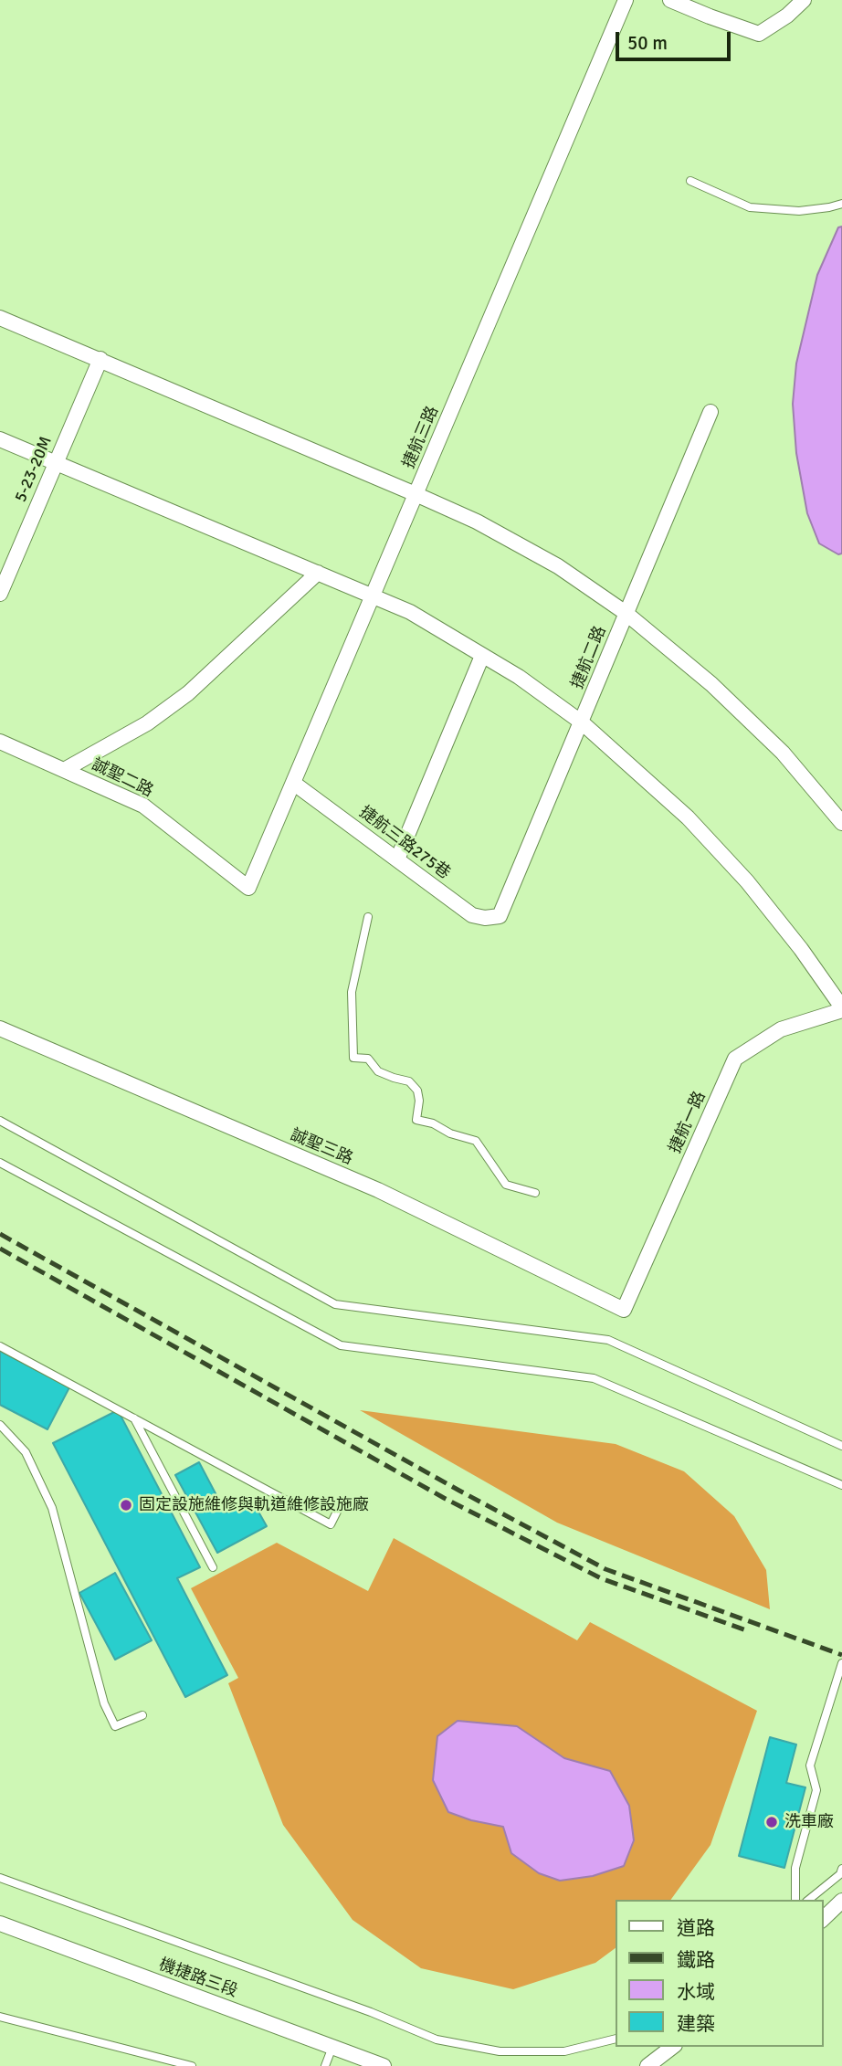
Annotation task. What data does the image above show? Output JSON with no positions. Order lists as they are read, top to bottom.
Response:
{
  "streets": {
    "street": [
      "捷航三路",
      "5-23-20M",
      "捷航二路",
      "誠聖二路",
      "捷航三路275巷",
      "捷航一路",
      "誠聖三路",
      "機捷路三段"
    ]
  },
  "crossings": [
    ["捷航三路", "誠聖二路"],
    ["捷航三路", "捷航三路275巷"],
    ["捷航二路", "捷航三路275巷"],
    ["捷航一路", "誠聖三路"]
  ],
  "places": ["固定設施維修與軌道維修設施廠", "洗車廠"],
  "legend": [
    "道路",
    "鐵路",
    "水域",
    "建築"
  ],
  "scale_bar": "50 m"
}
